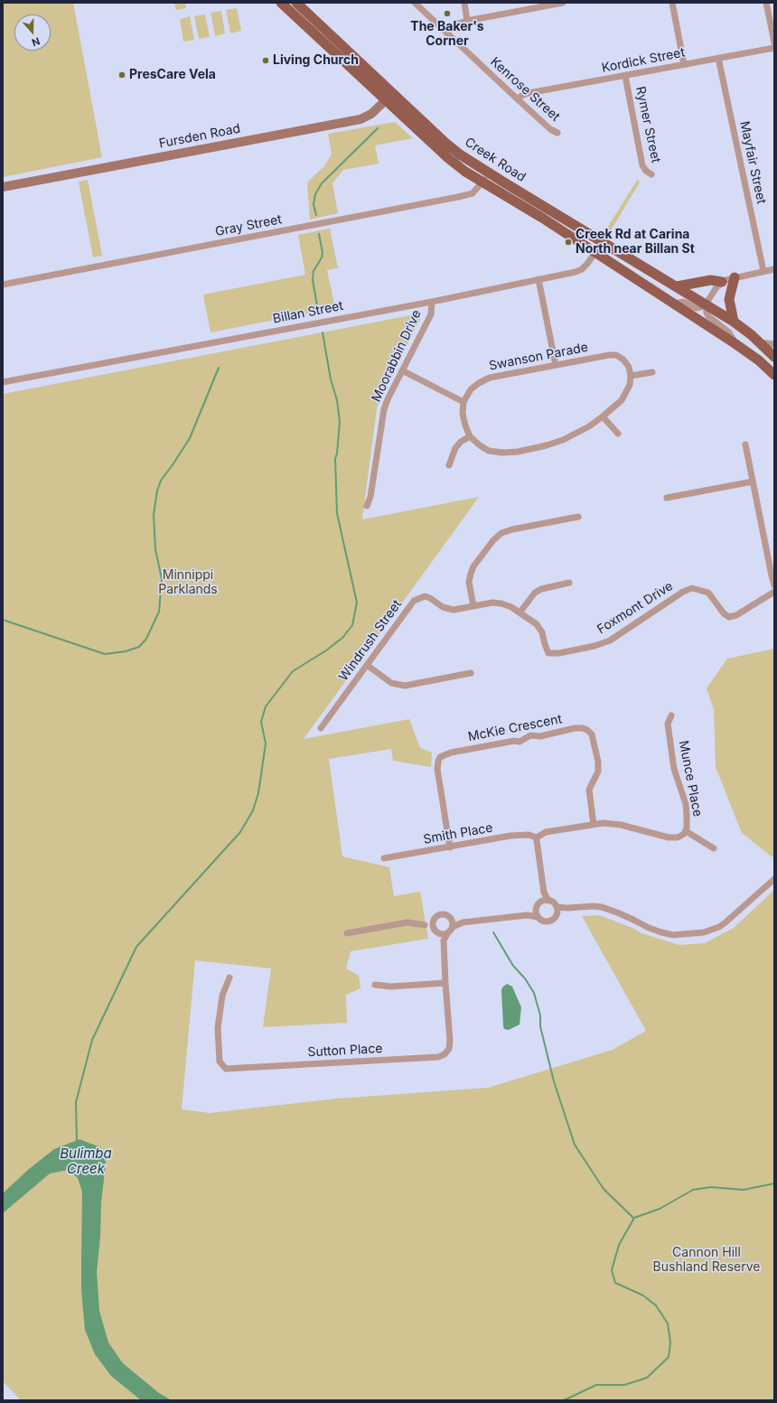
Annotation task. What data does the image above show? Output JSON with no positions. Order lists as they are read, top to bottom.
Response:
{
  "streets": {
    "main road": ["Creek Road"],
    "street": [
      "Kordick Street",
      "Kenrose Street",
      "Rymer Street",
      "Fursden Road",
      "Mayfair Street",
      "Gray Street",
      "Billan Street",
      "Moorabbin Drive",
      "Swanson Parade",
      "Foxmont Drive",
      "Windrush Street",
      "McKie Crescent",
      "Munce Place",
      "Smith Place",
      "Sutton Place"
    ]
  },
  "crossings": [
    ["Kordick Street", "Kenrose Street"],
    ["Kordick Street", "Rymer Street"],
    ["Kordick Street", "Mayfair Street"],
    ["Fursden Road", "Creek Road"],
    ["Creek Road", "Gray Street"],
    ["Creek Road", "Billan Street"],
    ["Billan Street", "Moorabbin Drive"],
    ["Foxmont Drive", "Windrush Street"],
    ["McKie Crescent", "Munce Place"],
    ["McKie Crescent", "Smith Place"],
    ["Munce Place", "Smith Place"]
  ],
  "water": ["Bulimba Creek"],
  "parks": ["Minnippi Parklands", "Cannon Hill Bushland Reserve"],
  "places": [
    "The Baker's Corner",
    "Living Church",
    "PresCare Vela",
    "Creek Rd at Carina North near Billan St"
  ],
  "north": "bottom"
}
